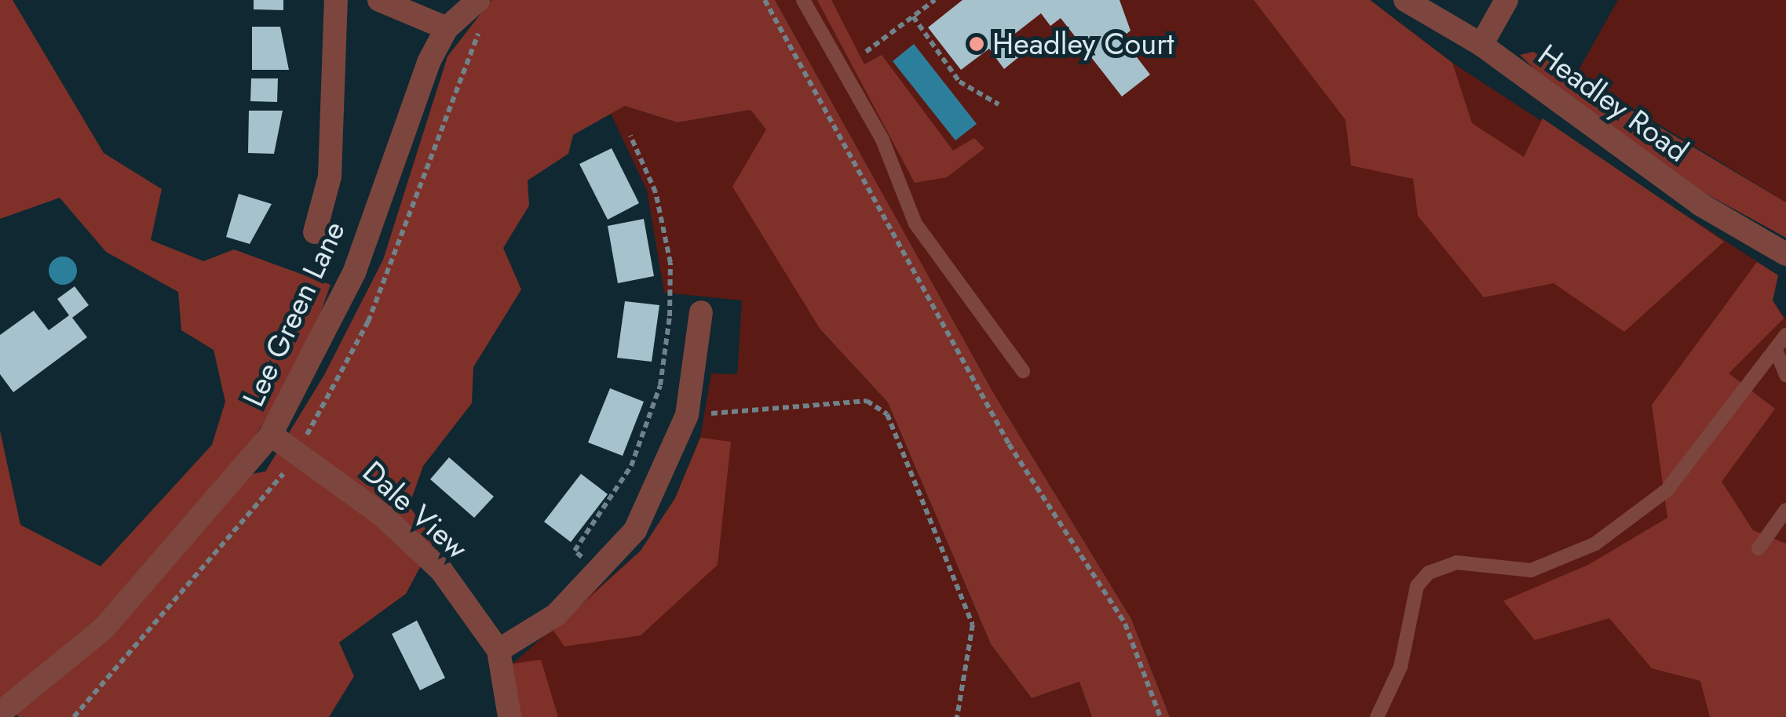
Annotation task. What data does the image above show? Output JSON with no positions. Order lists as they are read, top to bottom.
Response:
{
  "streets": {
    "street": ["Headley Road", "Lee Green Lane", "Dale View"]
  },
  "crossings": [
    ["Lee Green Lane", "Dale View"]
  ],
  "places": ["Headley Court"]
}
